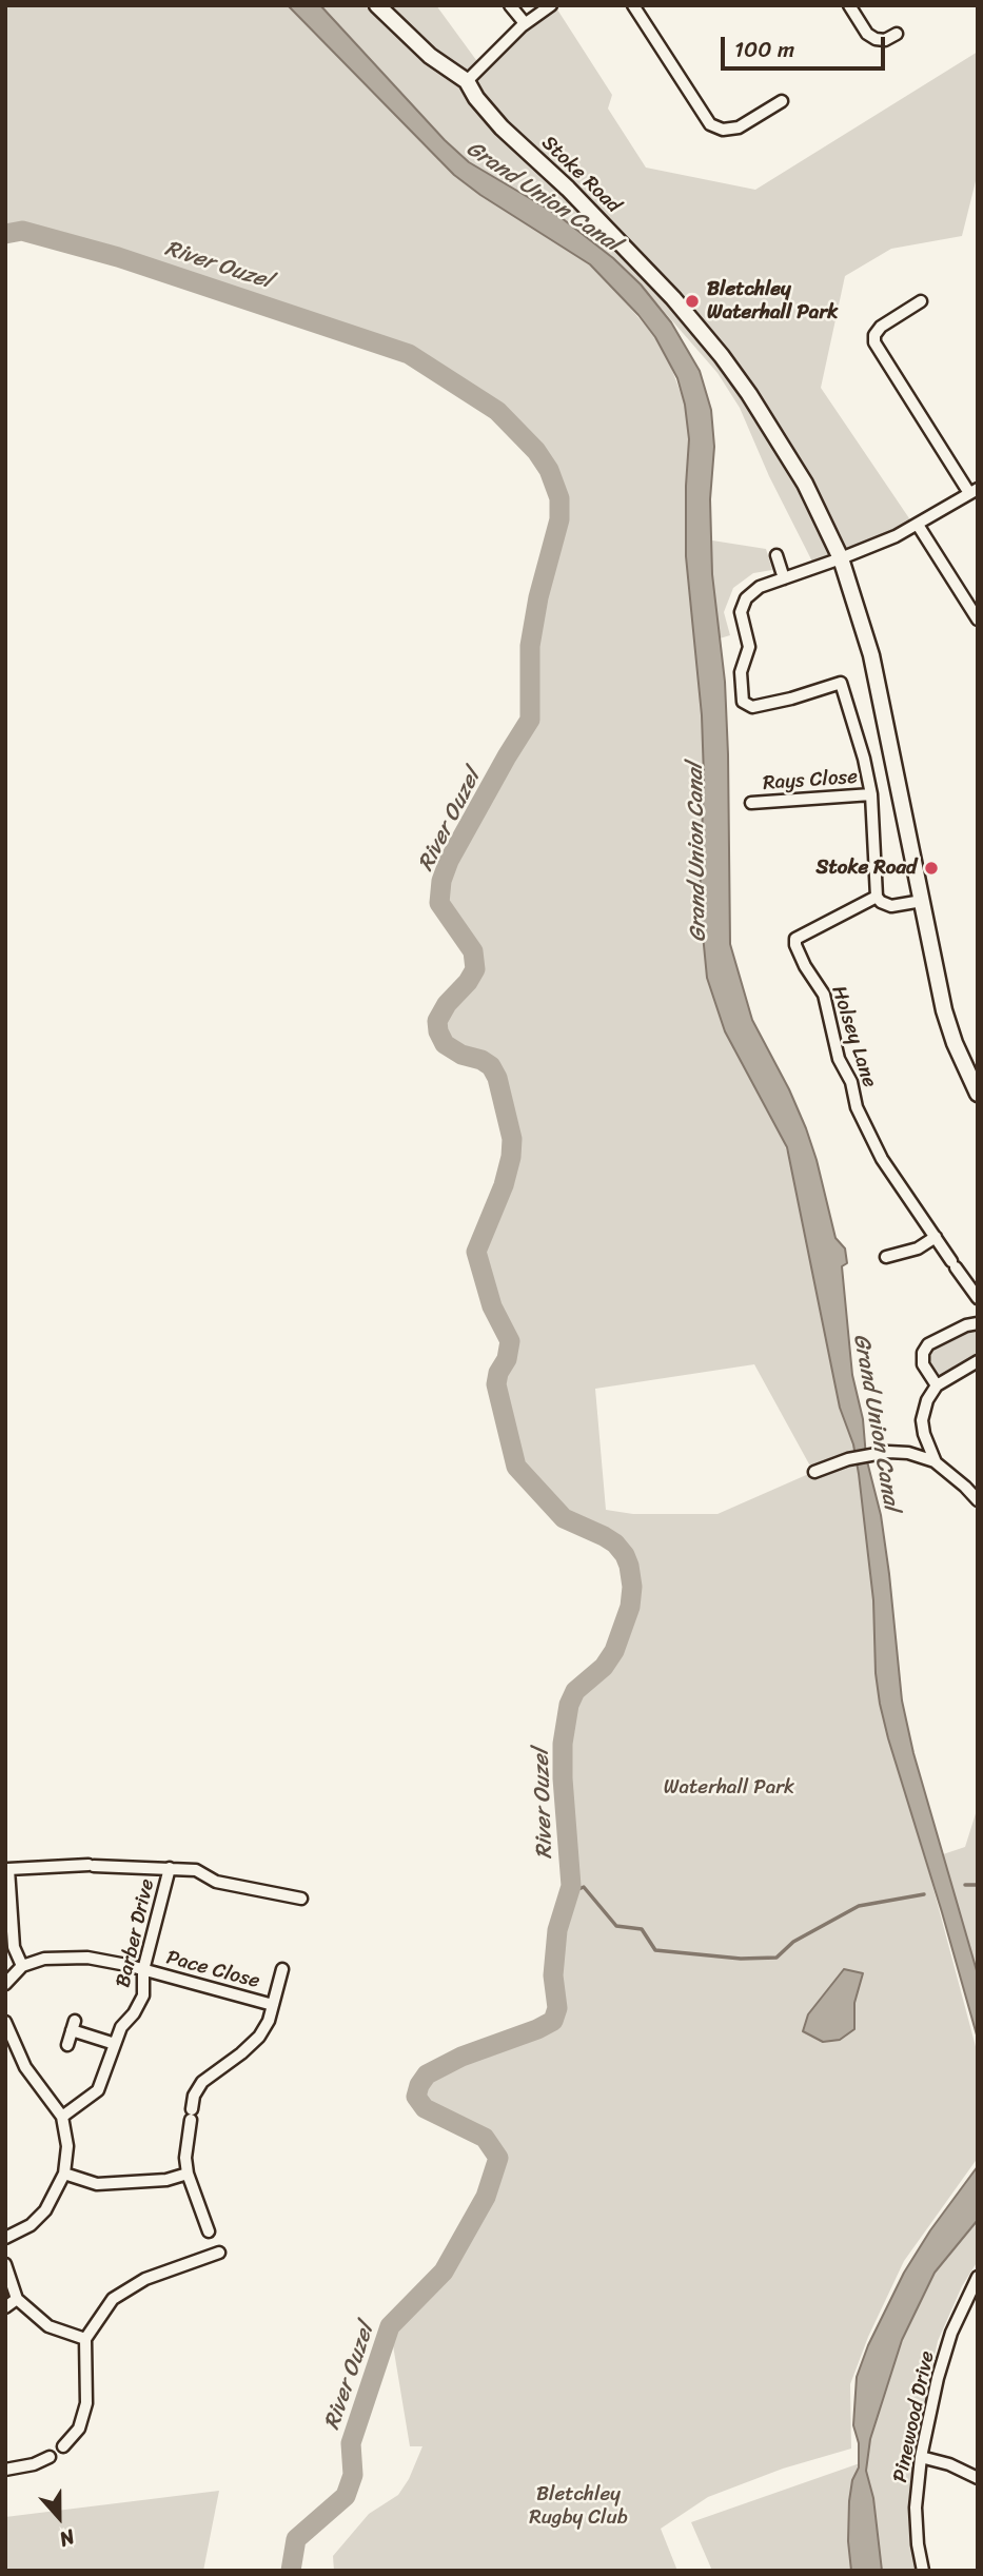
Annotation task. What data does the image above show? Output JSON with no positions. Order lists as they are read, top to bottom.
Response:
{
  "streets": {
    "street": [
      "Stoke Road",
      "Rays Close",
      "Holsey Lane",
      "Barber Drive",
      "Pace Close",
      "Pinewood Drive"
    ]
  },
  "crossings": [
    ["Barber Drive", "Pace Close"]
  ],
  "water": ["Grand Union Canal", "River Ouzel"],
  "parks": ["Waterhall Park", "Bletchley Rugby Club"],
  "places": ["Bletchley Waterhall Park", "Stoke Road"],
  "scale_bar": "100 m",
  "north": "bottom"
}
